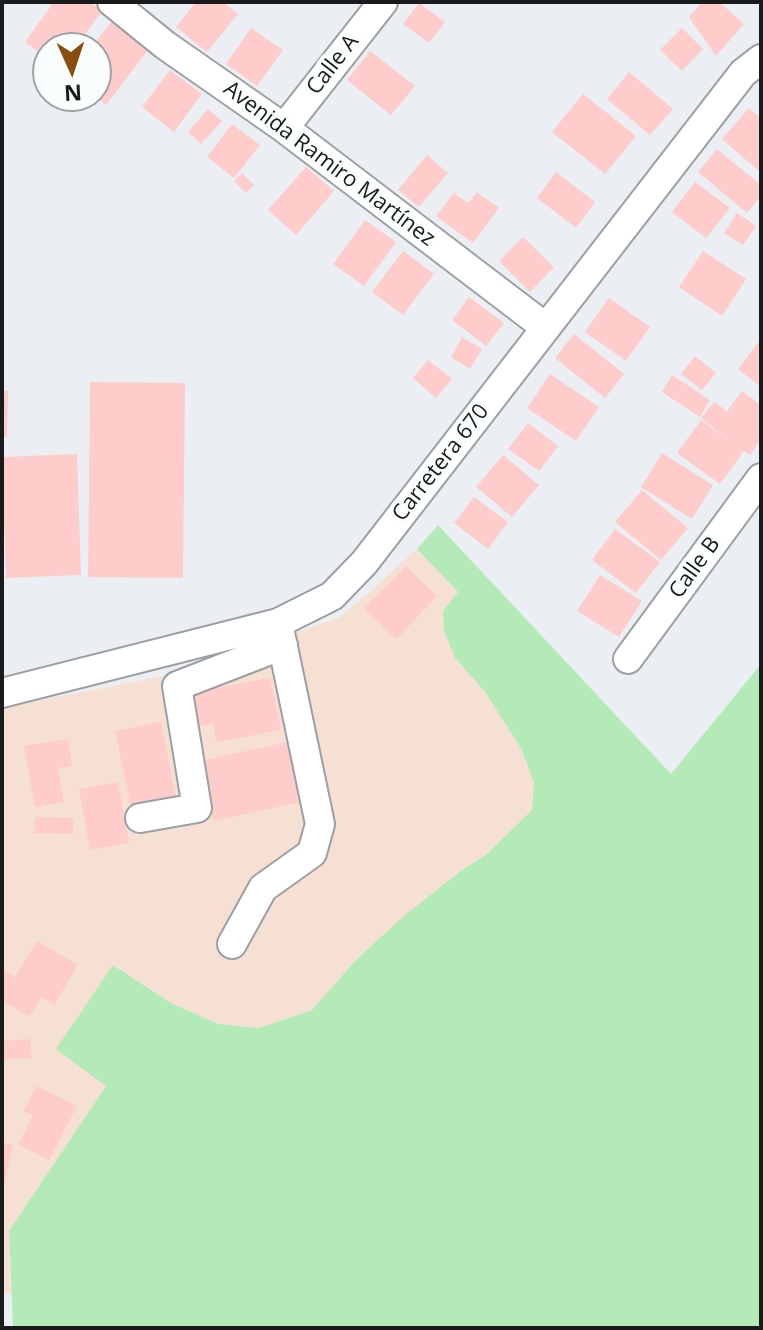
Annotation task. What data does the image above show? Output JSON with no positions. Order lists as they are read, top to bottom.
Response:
{
  "streets": {
    "street": [
      "Calle A",
      "Avenida Ramiro Martínez",
      "Carretera 670",
      "Calle B"
    ]
  },
  "crossings": [
    ["Calle A", "Avenida Ramiro Martínez"],
    ["Avenida Ramiro Martínez", "Carretera 670"]
  ],
  "north": "bottom"
}
